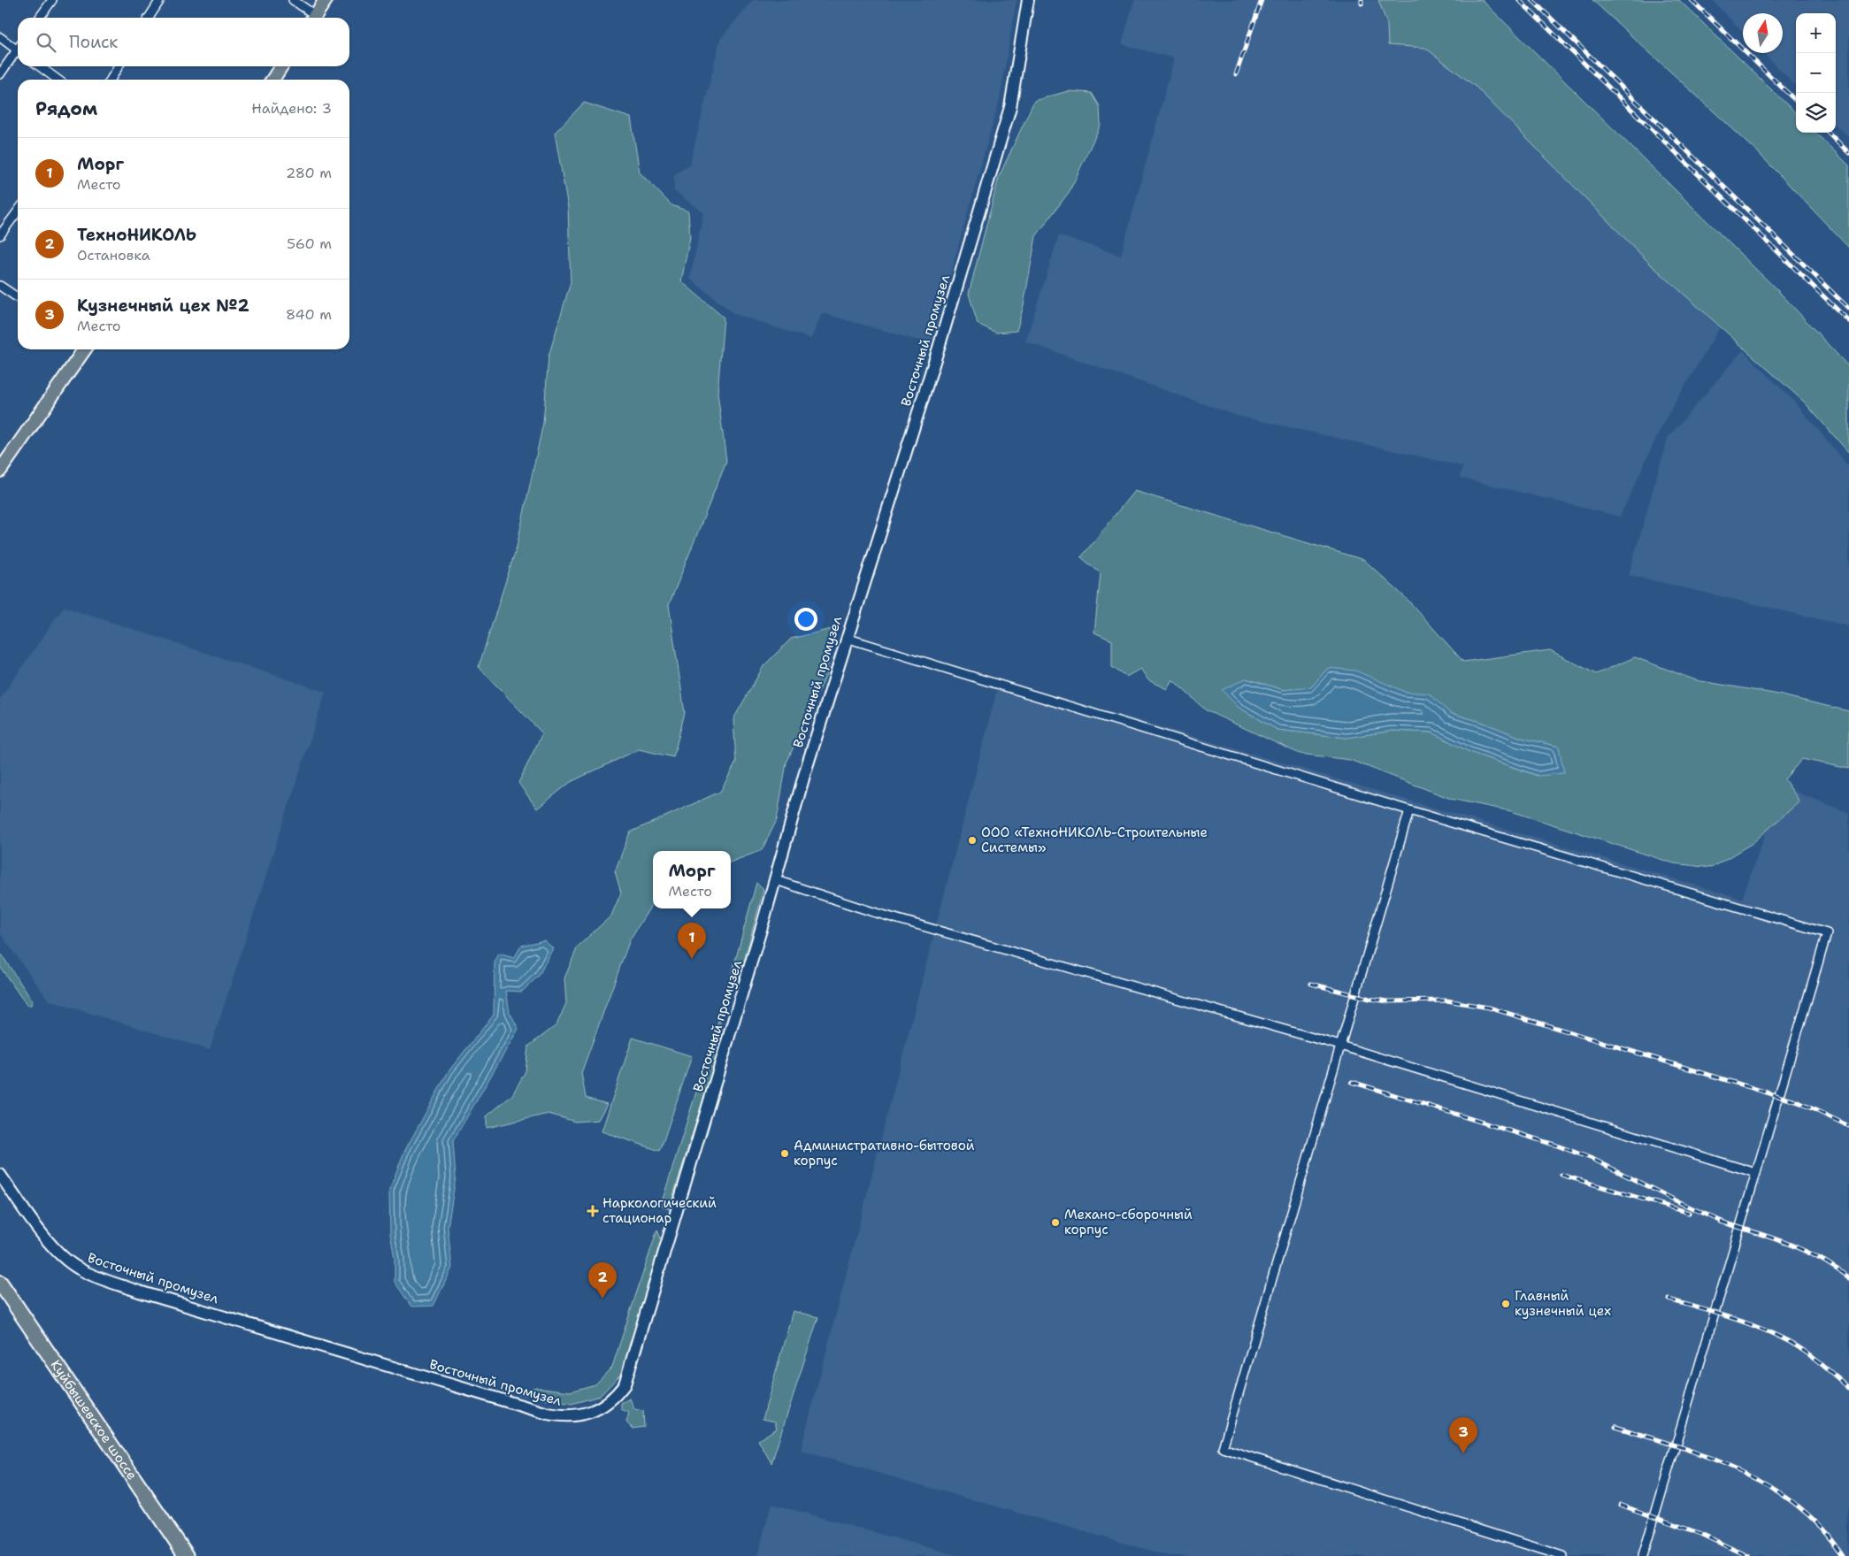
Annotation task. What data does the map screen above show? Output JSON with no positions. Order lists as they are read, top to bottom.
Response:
{
  "streets": {
    "highway": ["Куйбышевское шоссе"],
    "street": ["Восточный промузел"]
  },
  "places": {
    "other": [
      "ООО «ТехноНИКОЛЬ-Строительные Системы»",
      "Административно-бытовой корпус",
      "Механо-сборочный корпус",
      "Главный кузнечный цех"
    ],
    "health": ["Наркологический стационар"]
  },
  "north": "top",
  "page": {
    "map_buttons": ["+", "−"],
    "search": "Поиск",
    "heading": ["Рядом", "Найдено: 3"],
    "list": [
      {
        "mark": "1",
        "name": "Морг",
        "note": "Место",
        "value": "280 m"
      },
      {
        "mark": "2",
        "name": "ТехноНИКОЛЬ",
        "note": "Остановка",
        "value": "560 m"
      },
      {
        "mark": "3",
        "name": "Кузнечный цех №2",
        "note": "Место",
        "value": "840 m"
      }
    ],
    "popup": ["Морг", "Место"],
    "pins": ["1", "2", "3"]
  }
}
